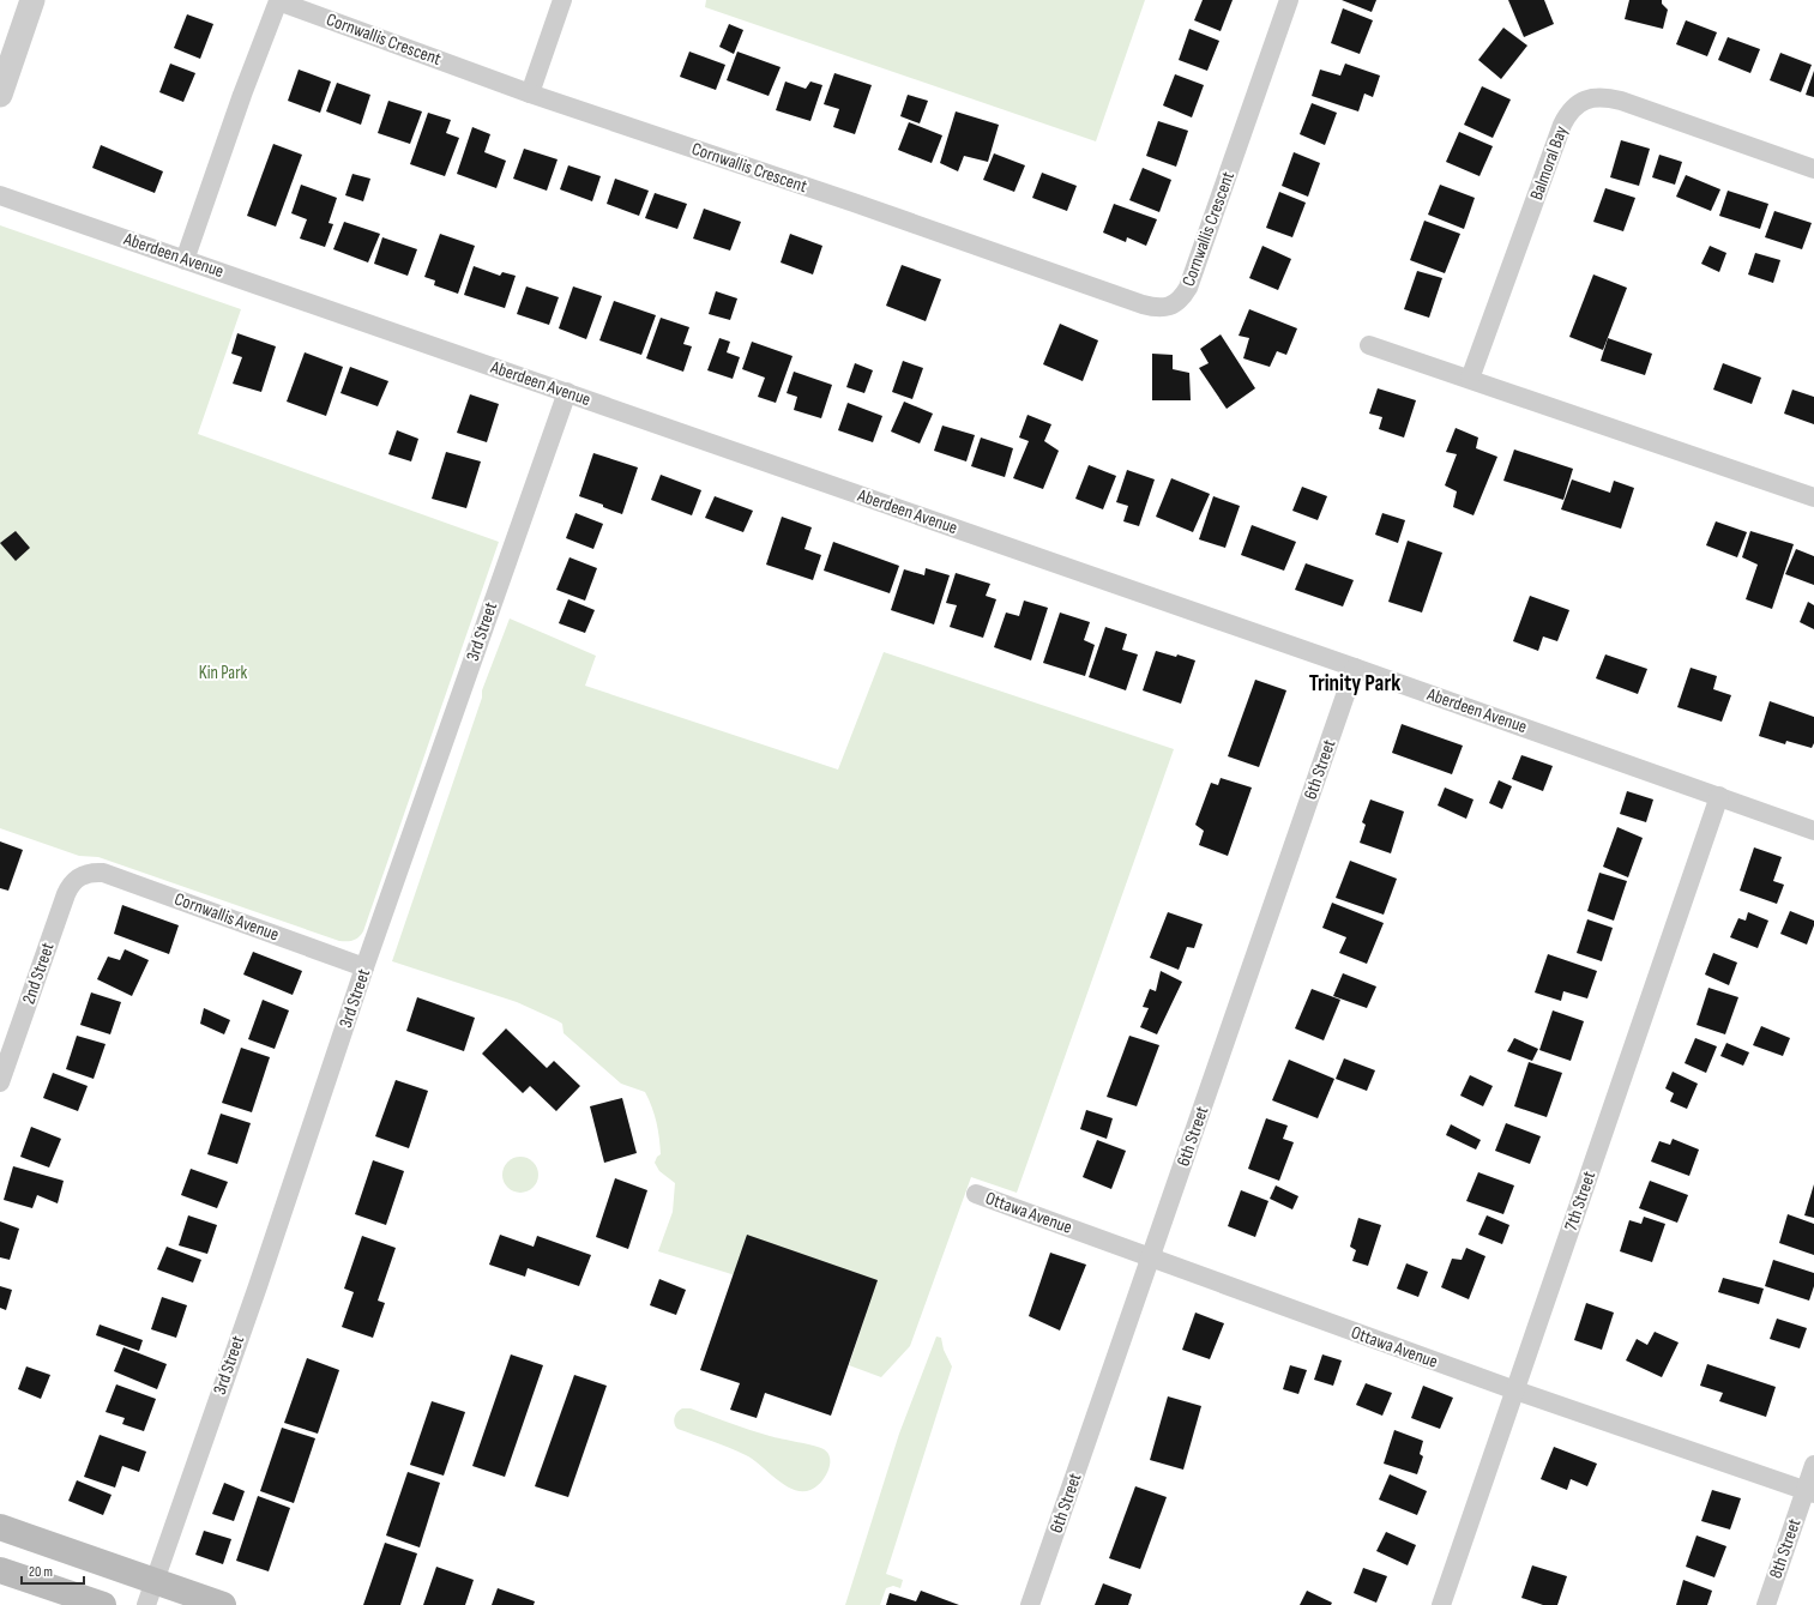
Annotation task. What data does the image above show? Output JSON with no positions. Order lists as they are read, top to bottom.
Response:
{
  "streets": {
    "street": [
      "Cornwallis Crescent",
      "Balmoral Bay",
      "Aberdeen Avenue",
      "3rd Street",
      "6th Street",
      "Cornwallis Avenue",
      "2nd Street",
      "7th Street",
      "Ottawa Avenue",
      "8th Street"
    ]
  },
  "crossings": [
    ["Cornwallis Crescent", "Aberdeen Avenue"],
    ["Aberdeen Avenue", "3rd Street"],
    ["Aberdeen Avenue", "6th Street"],
    ["Aberdeen Avenue", "7th Street"],
    ["3rd Street", "Cornwallis Avenue"],
    ["6th Street", "Ottawa Avenue"],
    ["Cornwallis Avenue", "2nd Street"],
    ["7th Street", "Ottawa Avenue"],
    ["Ottawa Avenue", "8th Street"]
  ],
  "districts": ["Trinity Park"],
  "parks": ["Kin Park"],
  "scale_bar": "20 m"
}
